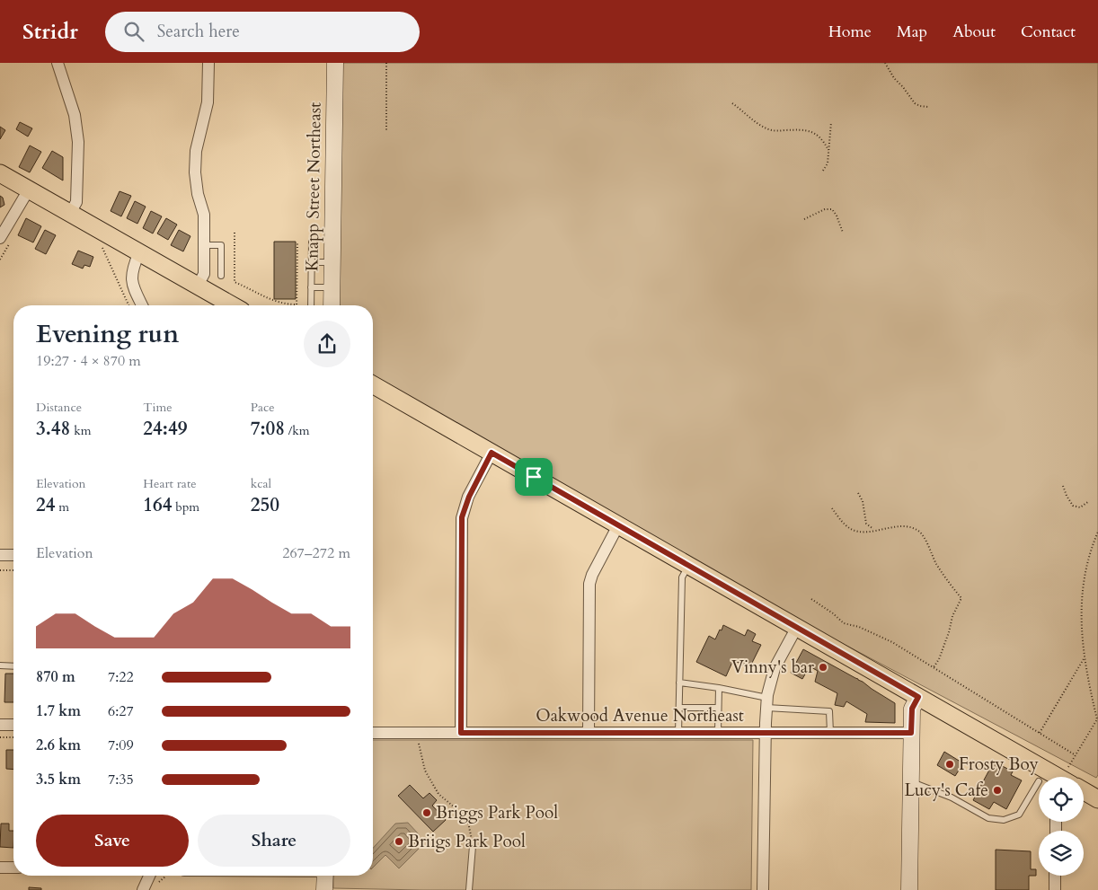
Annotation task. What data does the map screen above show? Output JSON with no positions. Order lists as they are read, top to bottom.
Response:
{
  "streets": {
    "main road": ["Knapp Street Northeast"],
    "street": ["Oakwood Avenue Northeast"]
  },
  "places": [
    "Vinny's bar",
    "Frosty Boy",
    "Lucy's Cafe",
    "Briggs Park Pool",
    "Briigs Park Pool"
  ],
  "page": {
    "header": "Stridr",
    "search": "Search here",
    "nav": [
      "Home",
      "Map",
      "About",
      "Contact"
    ],
    "heading": ["Evening run", "19:27 · 4 × 870 m"],
    "stats": [
      ["Distance", "3.48 km"],
      ["Time", "24:49"],
      ["Pace", "7:08 /km"],
      ["Elevation", "24 m"],
      ["Heart rate", "164 bpm"],
      ["kcal", "250"]
    ],
    "chart": ["Elevation", "267–272 m"],
    "list": [
      {
        "name": "870 m",
        "note": "7:22"
      },
      {
        "name": "1.7 km",
        "note": "6:27"
      },
      {
        "name": "2.6 km",
        "note": "7:09"
      },
      {
        "name": "3.5 km",
        "note": "7:35"
      }
    ],
    "buttons": ["Save", "Share"]
  }
}
